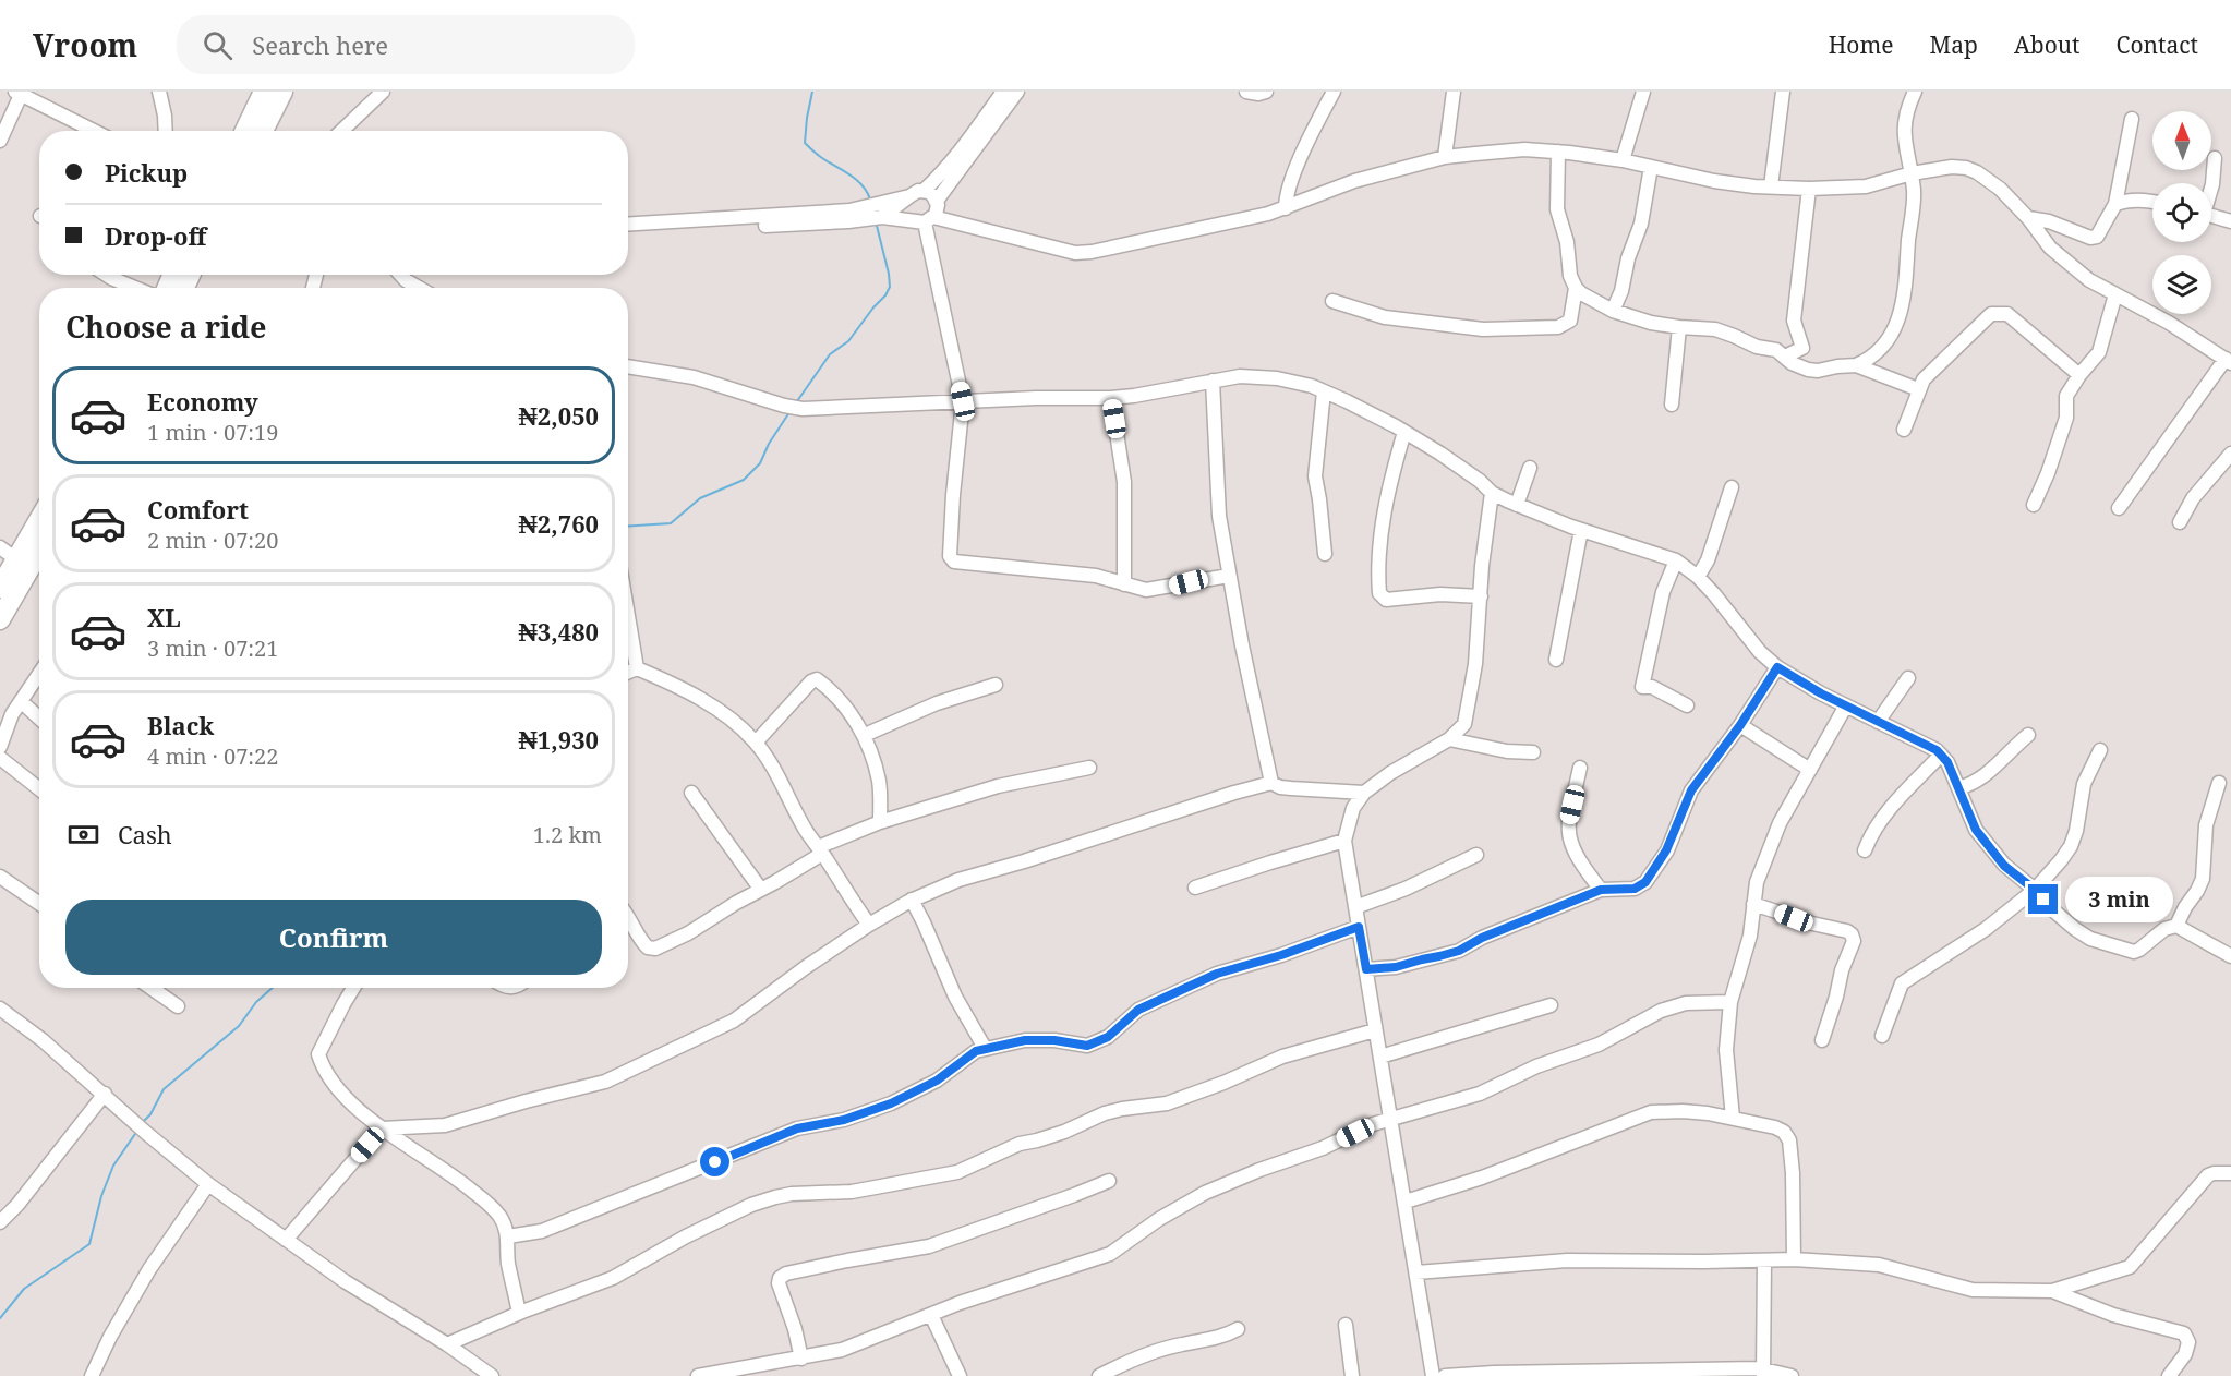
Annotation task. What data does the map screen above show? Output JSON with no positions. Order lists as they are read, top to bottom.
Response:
{
  "north": "top",
  "page": {
    "header": "Vroom",
    "search": "Search here",
    "nav": [
      "Home",
      "Map",
      "About",
      "Contact"
    ],
    "banner": ["Pickup", "Drop-off"],
    "heading": "Choose a ride",
    "list": [
      {
        "name": "Economy",
        "note": "1 min · 07:19",
        "value": "₦2,050"
      },
      {
        "name": "Comfort",
        "note": "2 min · 07:20",
        "value": "₦2,760"
      },
      {
        "name": "XL",
        "note": "3 min · 07:21",
        "value": "₦3,480"
      },
      {
        "name": "Black",
        "note": "4 min · 07:22",
        "value": "₦1,930"
      }
    ],
    "pay": ["Cash", "1.2 km"],
    "bubble": "3 min",
    "buttons": "Confirm"
  }
}
